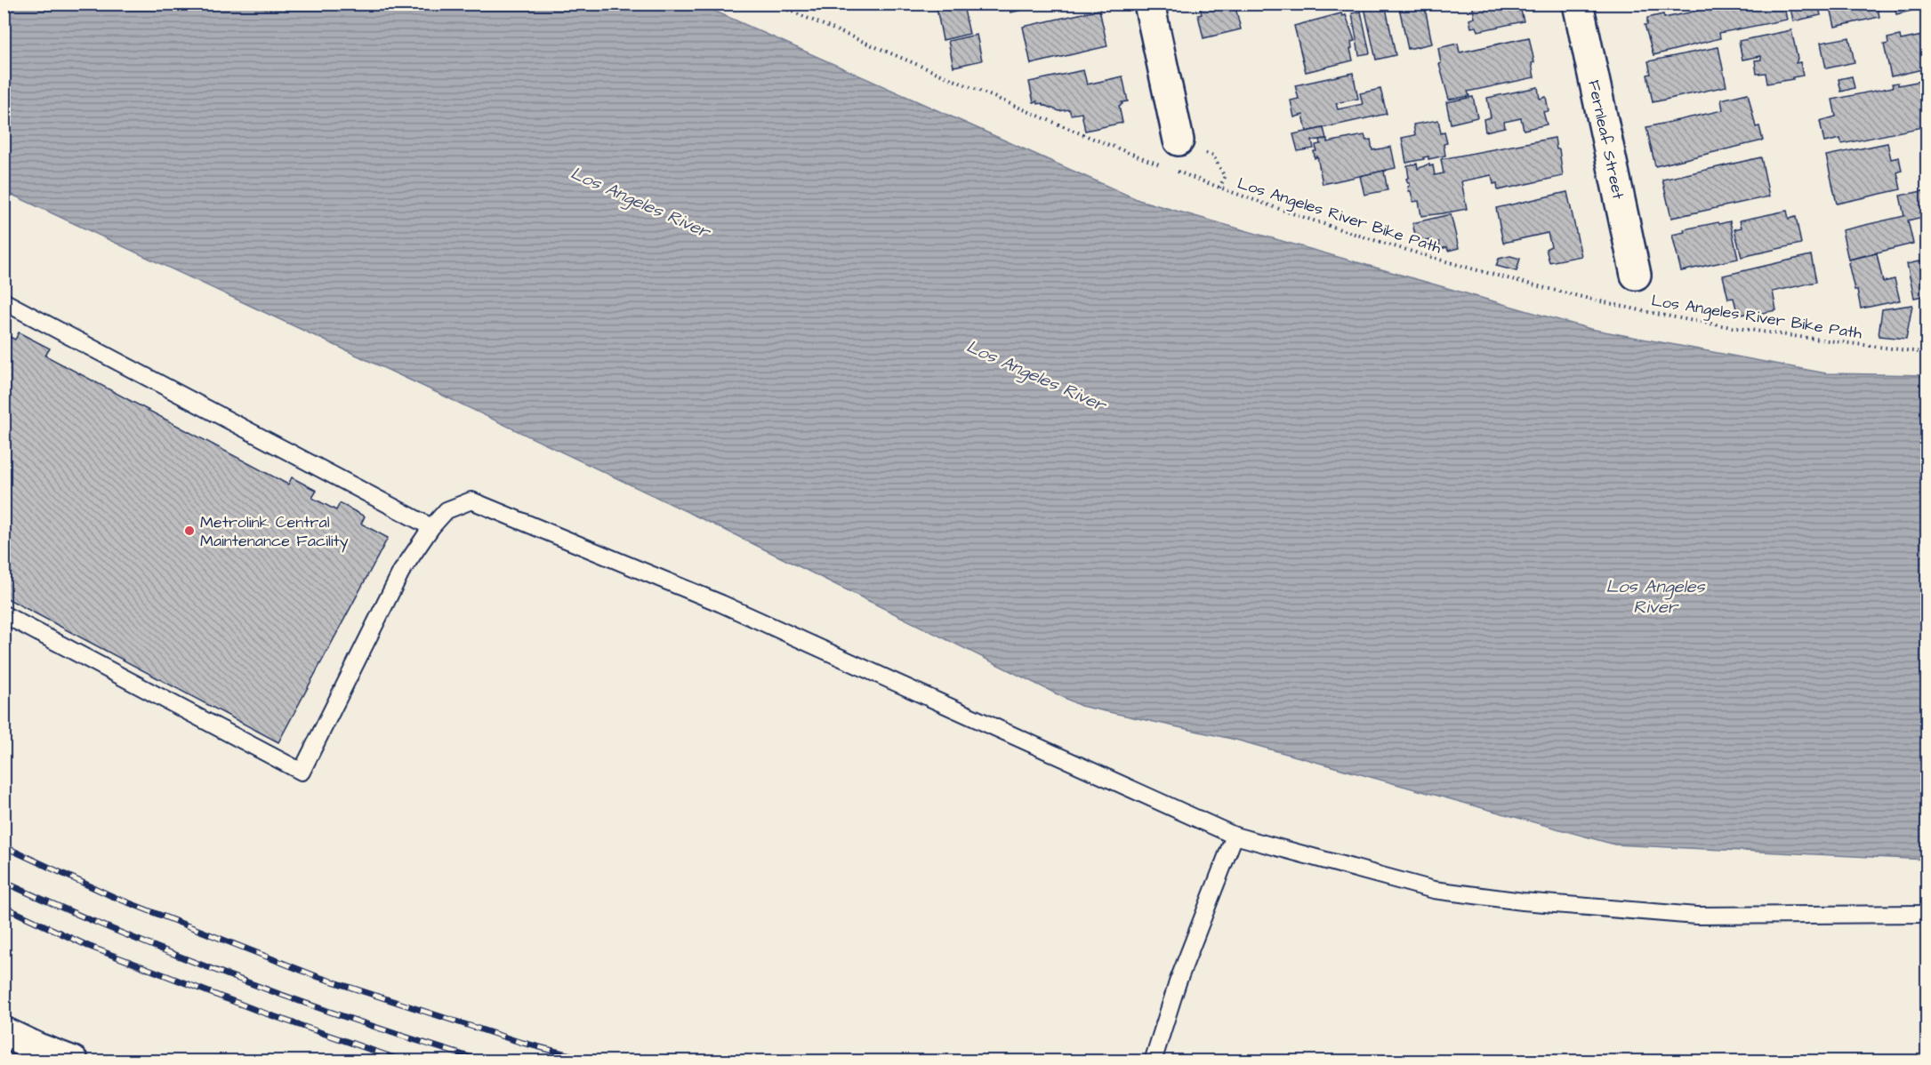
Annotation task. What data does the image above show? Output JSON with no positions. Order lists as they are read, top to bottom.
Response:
{
  "streets": {
    "street": ["Fernleaf Street"],
    "path": ["Los Angeles River Bike Path"]
  },
  "water": ["Los Angeles River"],
  "places": ["Metrolink Central Maintenance Facility"]
}
